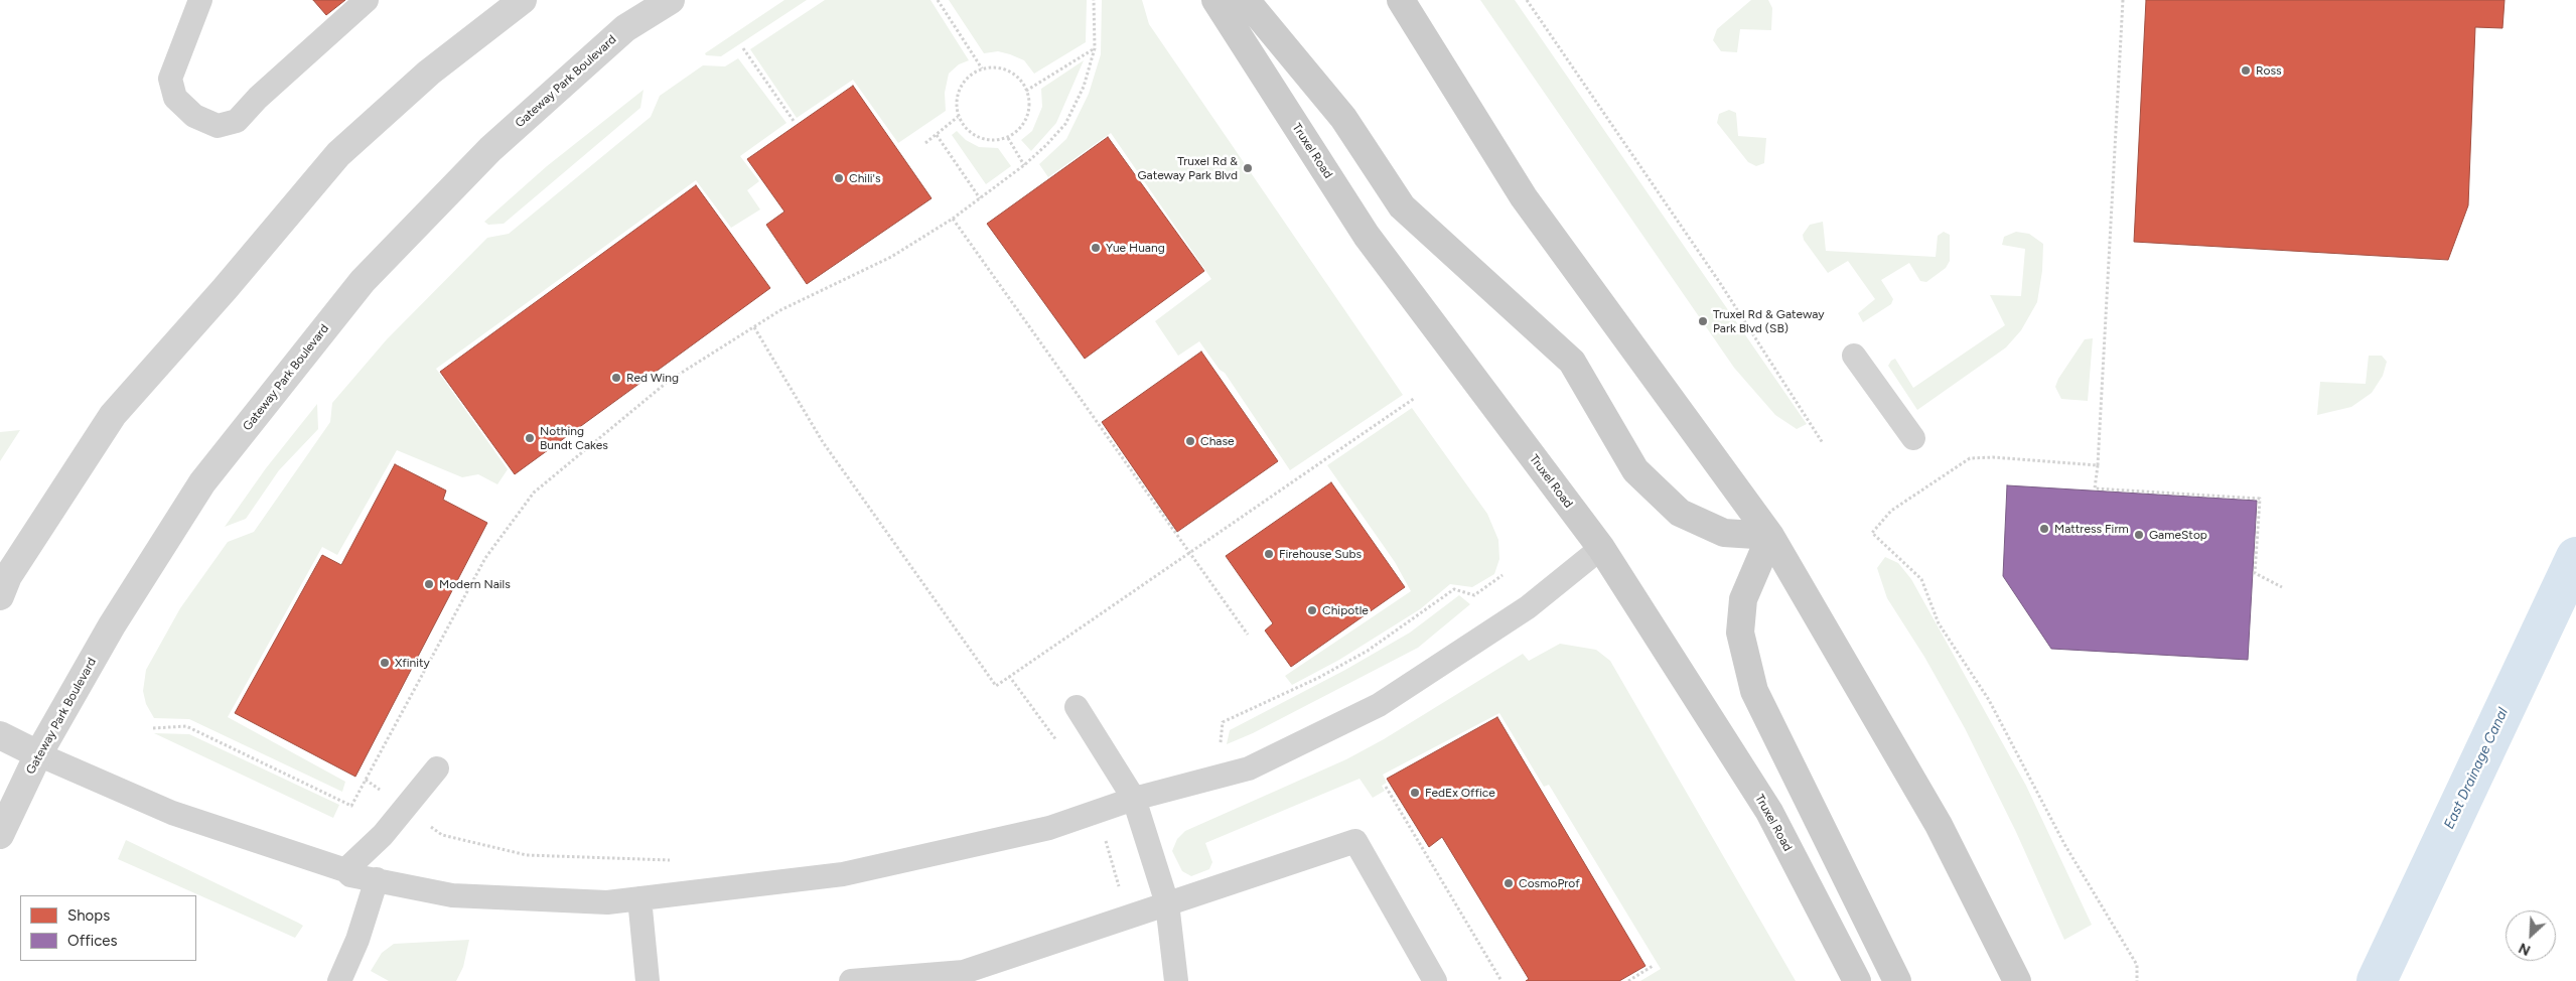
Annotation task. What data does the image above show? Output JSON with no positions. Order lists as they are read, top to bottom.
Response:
{
  "streets": {
    "main road": ["Truxel Road"],
    "street": ["Gateway Park Boulevard"]
  },
  "water": ["East Drainage Canal"],
  "places": [
    "Ross",
    "Truxel Rd & Gateway Park Blvd",
    "Chili's",
    "Yue Huang",
    "Truxel Rd & Gateway Park Blvd (SB)",
    "Red Wing",
    "Nothing Bundt Cakes",
    "Chase",
    "Mattress Firm",
    "GameStop",
    "Firehouse Subs",
    "Modern Nails",
    "Chipotle",
    "Xfinity",
    "FedEx Office",
    "CosmoProf"
  ],
  "legend": ["Shops", "Offices"],
  "north": "bottom left"
}
